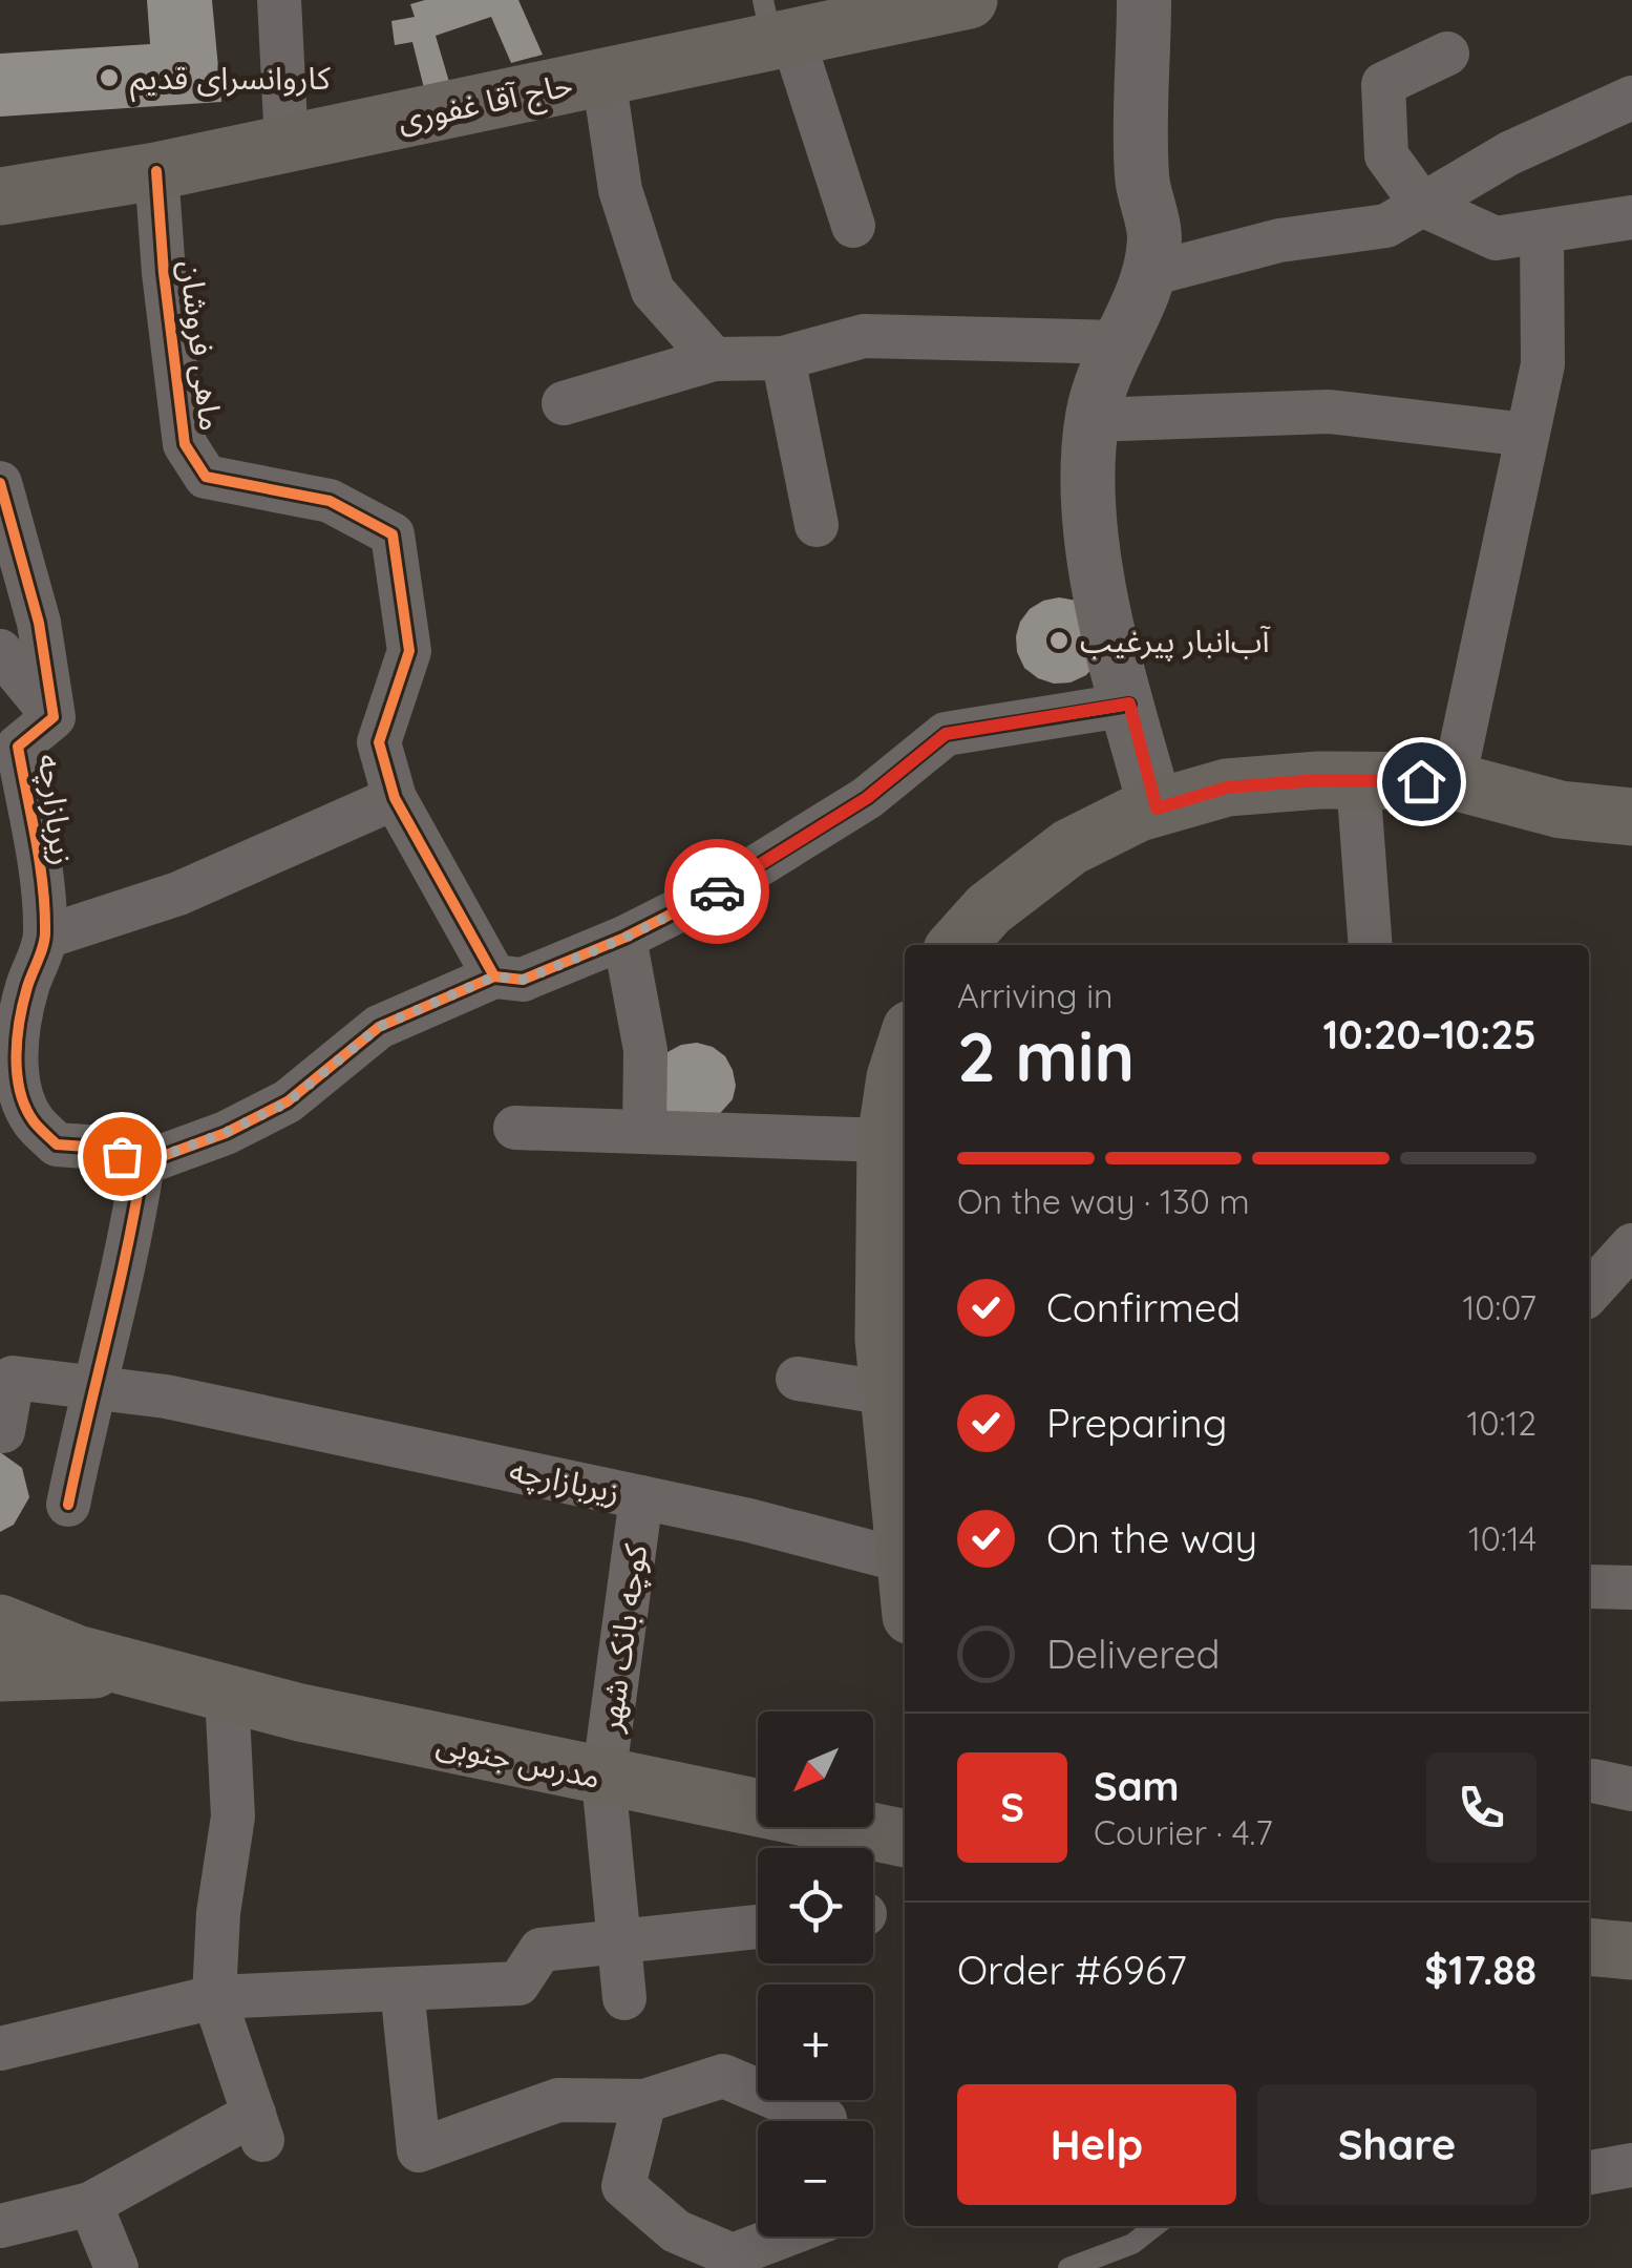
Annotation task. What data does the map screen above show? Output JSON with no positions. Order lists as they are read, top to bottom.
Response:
{
  "streets": {
    "main road": ["حاج آقا غفوری", "مدرس جنوبی"],
    "street": ["ماهی فروشان", "زیربازارچه", "کوچه بانک شهر"]
  },
  "crossings": [
    ["حاج آقا غفوری", "ماهی فروشان"],
    ["زیربازارچه", "کوچه بانک شهر"],
    ["کوچه بانک شهر", "مدرس جنوبی"]
  ],
  "places": ["کاروانسرای قدیم", "آب‌انبار پیرغیب"],
  "north": "bottom left",
  "page": {
    "heading": ["2 min", "Arriving in", "10:20–10:25"],
    "panel": [
      "Sam",
      "Courier · 4.7",
      "Order #6967",
      "$17.88"
    ],
    "bar": "On the way · 130 m",
    "list": [
      ["Confirmed", "10:07"],
      ["Preparing", "10:12"],
      ["On the way", "10:14"],
      "Delivered"
    ],
    "map_buttons": ["+", "−"],
    "round": "S",
    "buttons": ["Help", "Share"]
  }
}
